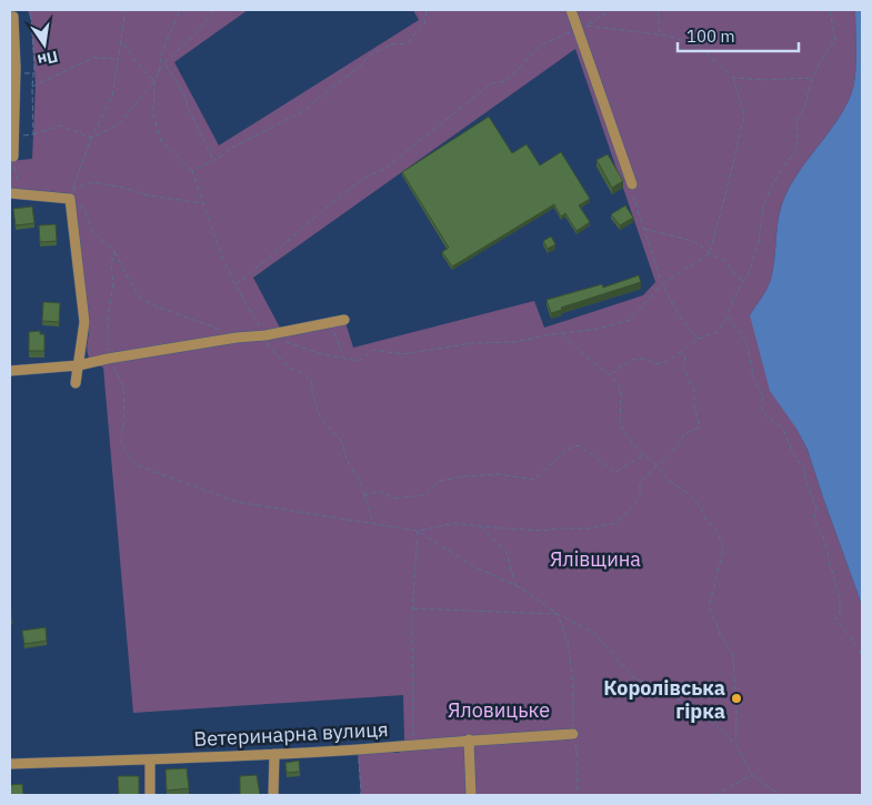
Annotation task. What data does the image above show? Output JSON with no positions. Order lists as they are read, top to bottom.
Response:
{
  "streets": {
    "street": ["Ветеринарна вулиця"]
  },
  "parks": ["Ялівщина", "Яловицьке"],
  "places": ["Королівська гірка"],
  "scale_bar": "100 m",
  "north": "bottom"
}
